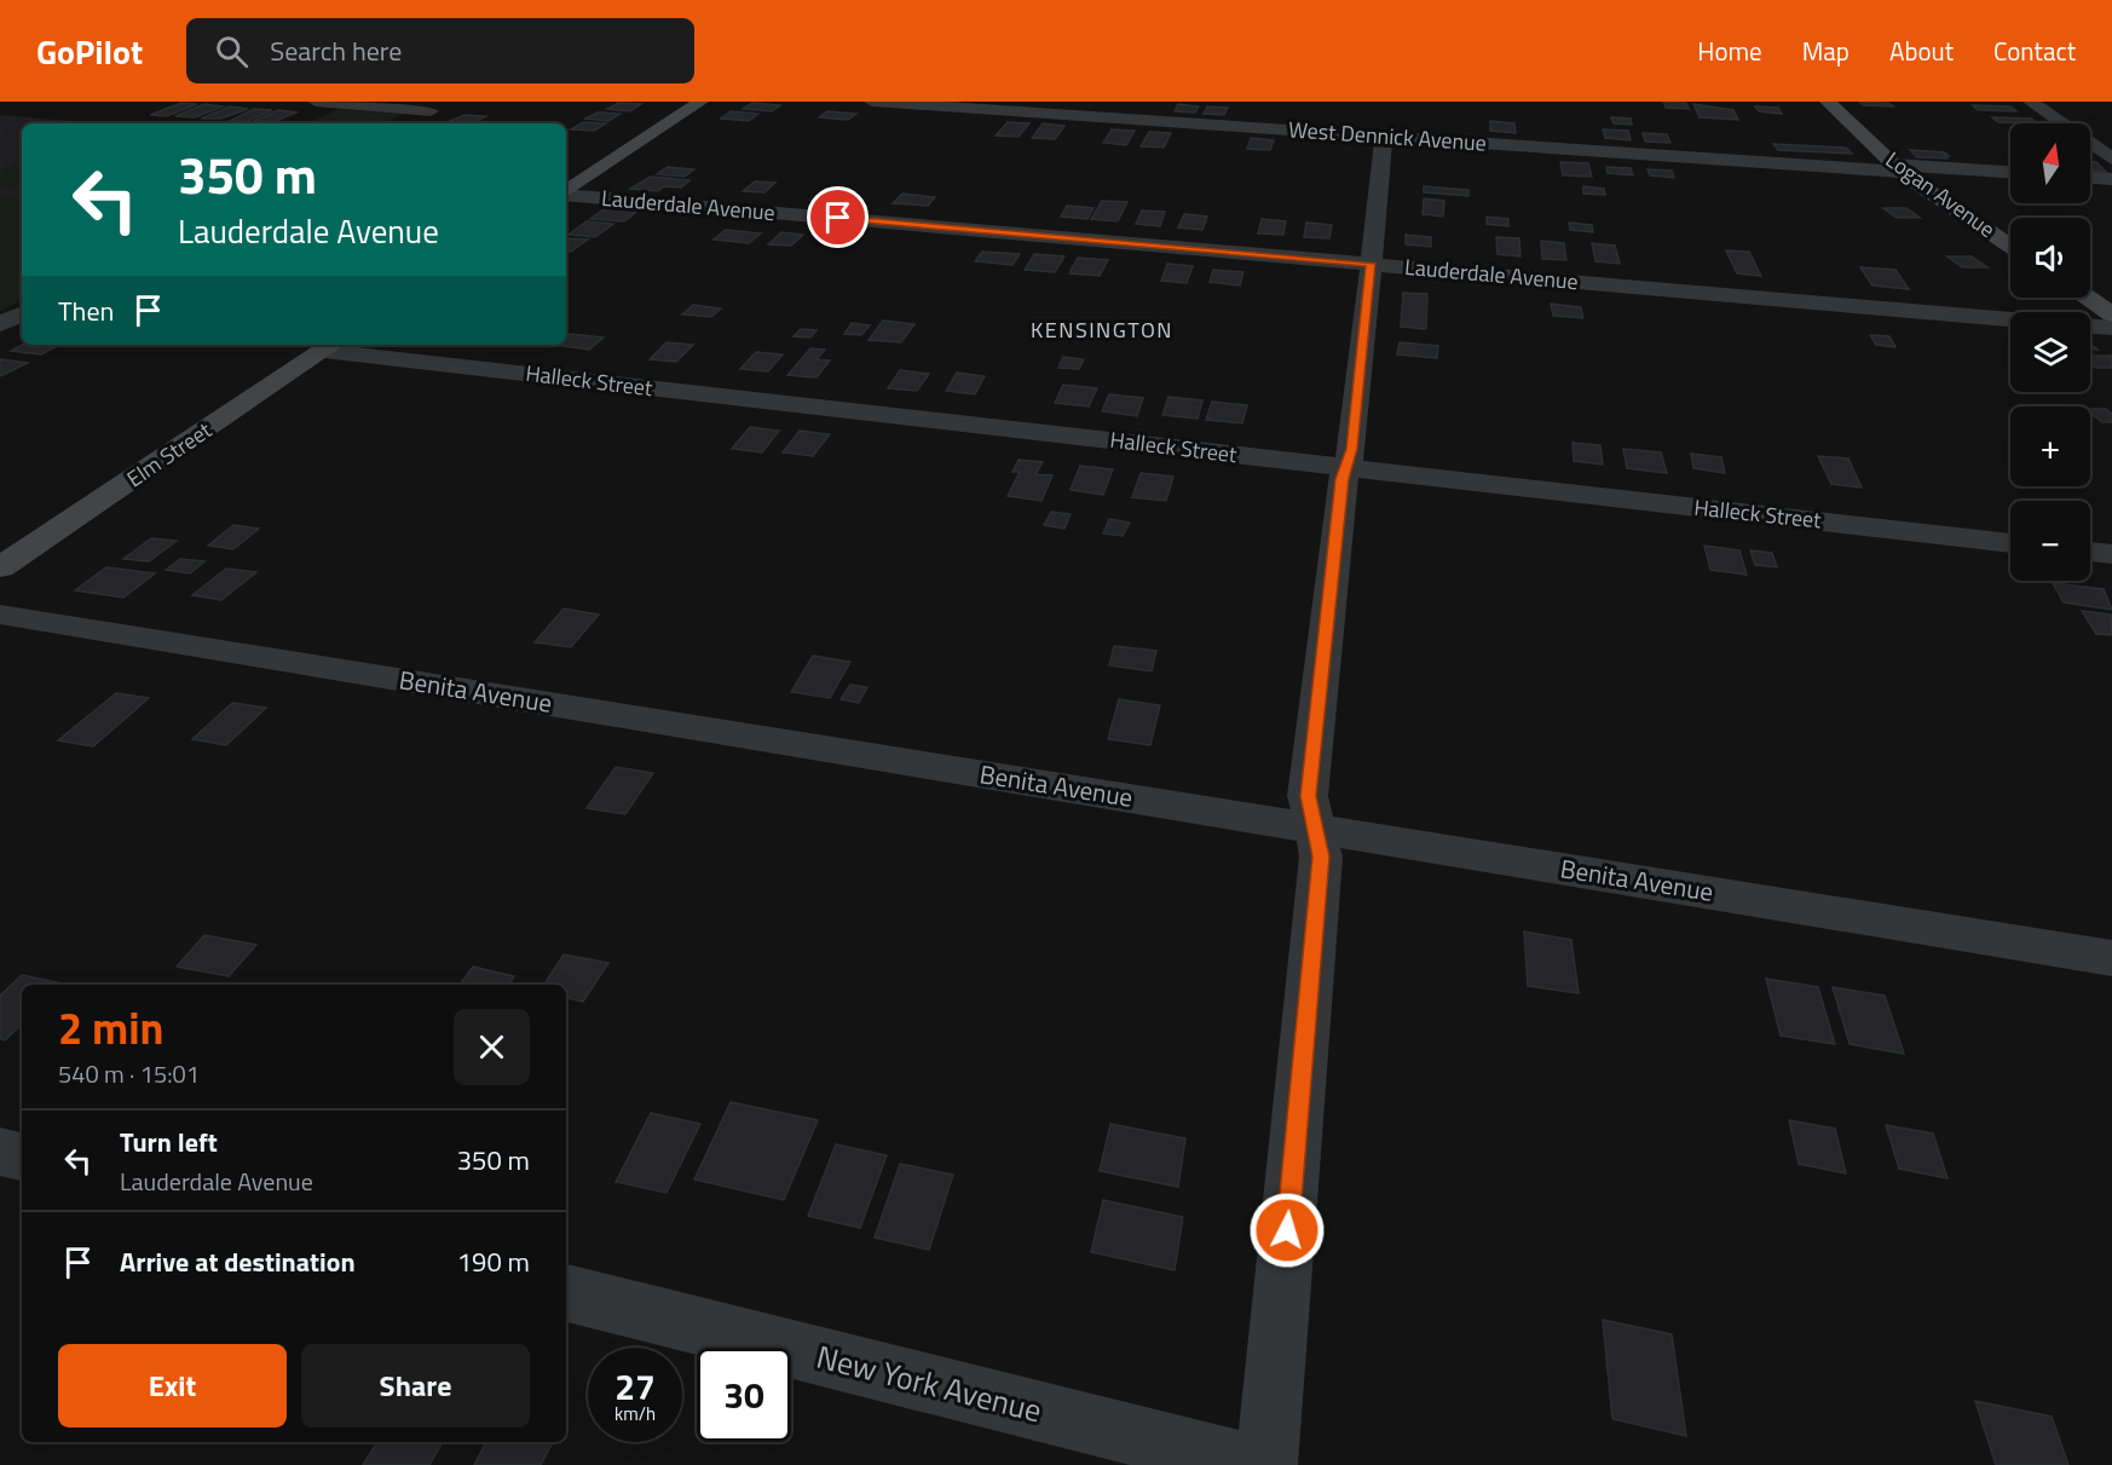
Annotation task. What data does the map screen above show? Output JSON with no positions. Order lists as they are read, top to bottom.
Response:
{
  "streets": {
    "street": [
      "West Dennick Avenue",
      "Logan Avenue",
      "Lauderdale Avenue",
      "Halleck Street",
      "Elm Street",
      "Benita Avenue",
      "New York Avenue"
    ]
  },
  "crossings": [
    ["West Dennick Avenue", "Logan Avenue"],
    ["Halleck Street", "Elm Street"]
  ],
  "districts": ["KENSINGTON"],
  "north": "top",
  "page": {
    "header": "GoPilot",
    "search": "Search here",
    "nav": [
      "Home",
      "Map",
      "About",
      "Contact"
    ],
    "map_buttons": ["+", "−"],
    "turn": ["350 m", "Lauderdale Avenue"],
    "then": "Then",
    "heading": ["2 min", "540 m · 15:01"],
    "list": [
      {
        "name": "Turn left",
        "note": "Lauderdale Avenue",
        "value": "350 m"
      },
      {
        "name": "Arrive at destination",
        "value": "190 m"
      }
    ],
    "buttons": ["Exit", "Share"],
    "speed": "27 km/h",
    "limit": "30"
  }
}
